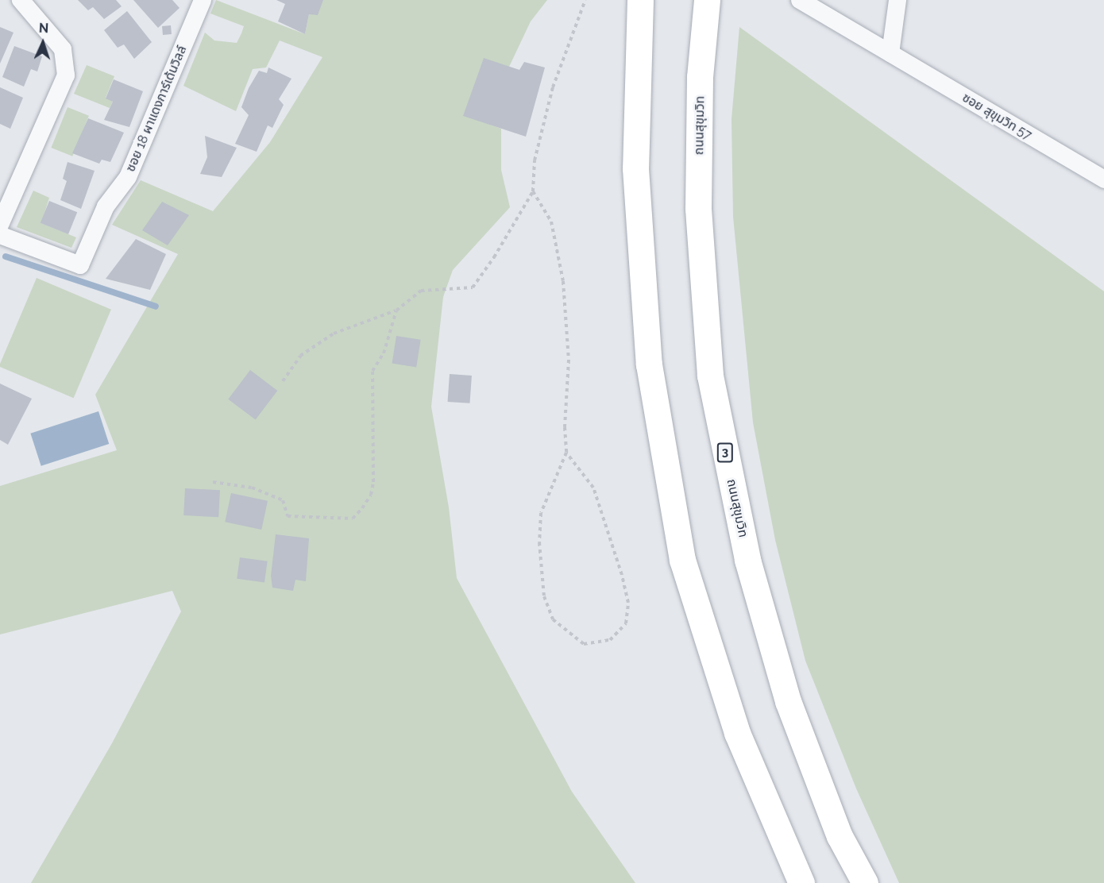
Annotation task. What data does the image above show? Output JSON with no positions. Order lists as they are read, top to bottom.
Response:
{
  "streets": {
    "highway": ["ถนนสุขุมวิท", "3"],
    "street": ["ซอย 18 ผาแดงการ์เด้นวิลล์", "ซอย สุขุมวิท 57"]
  },
  "north": "top"
}
